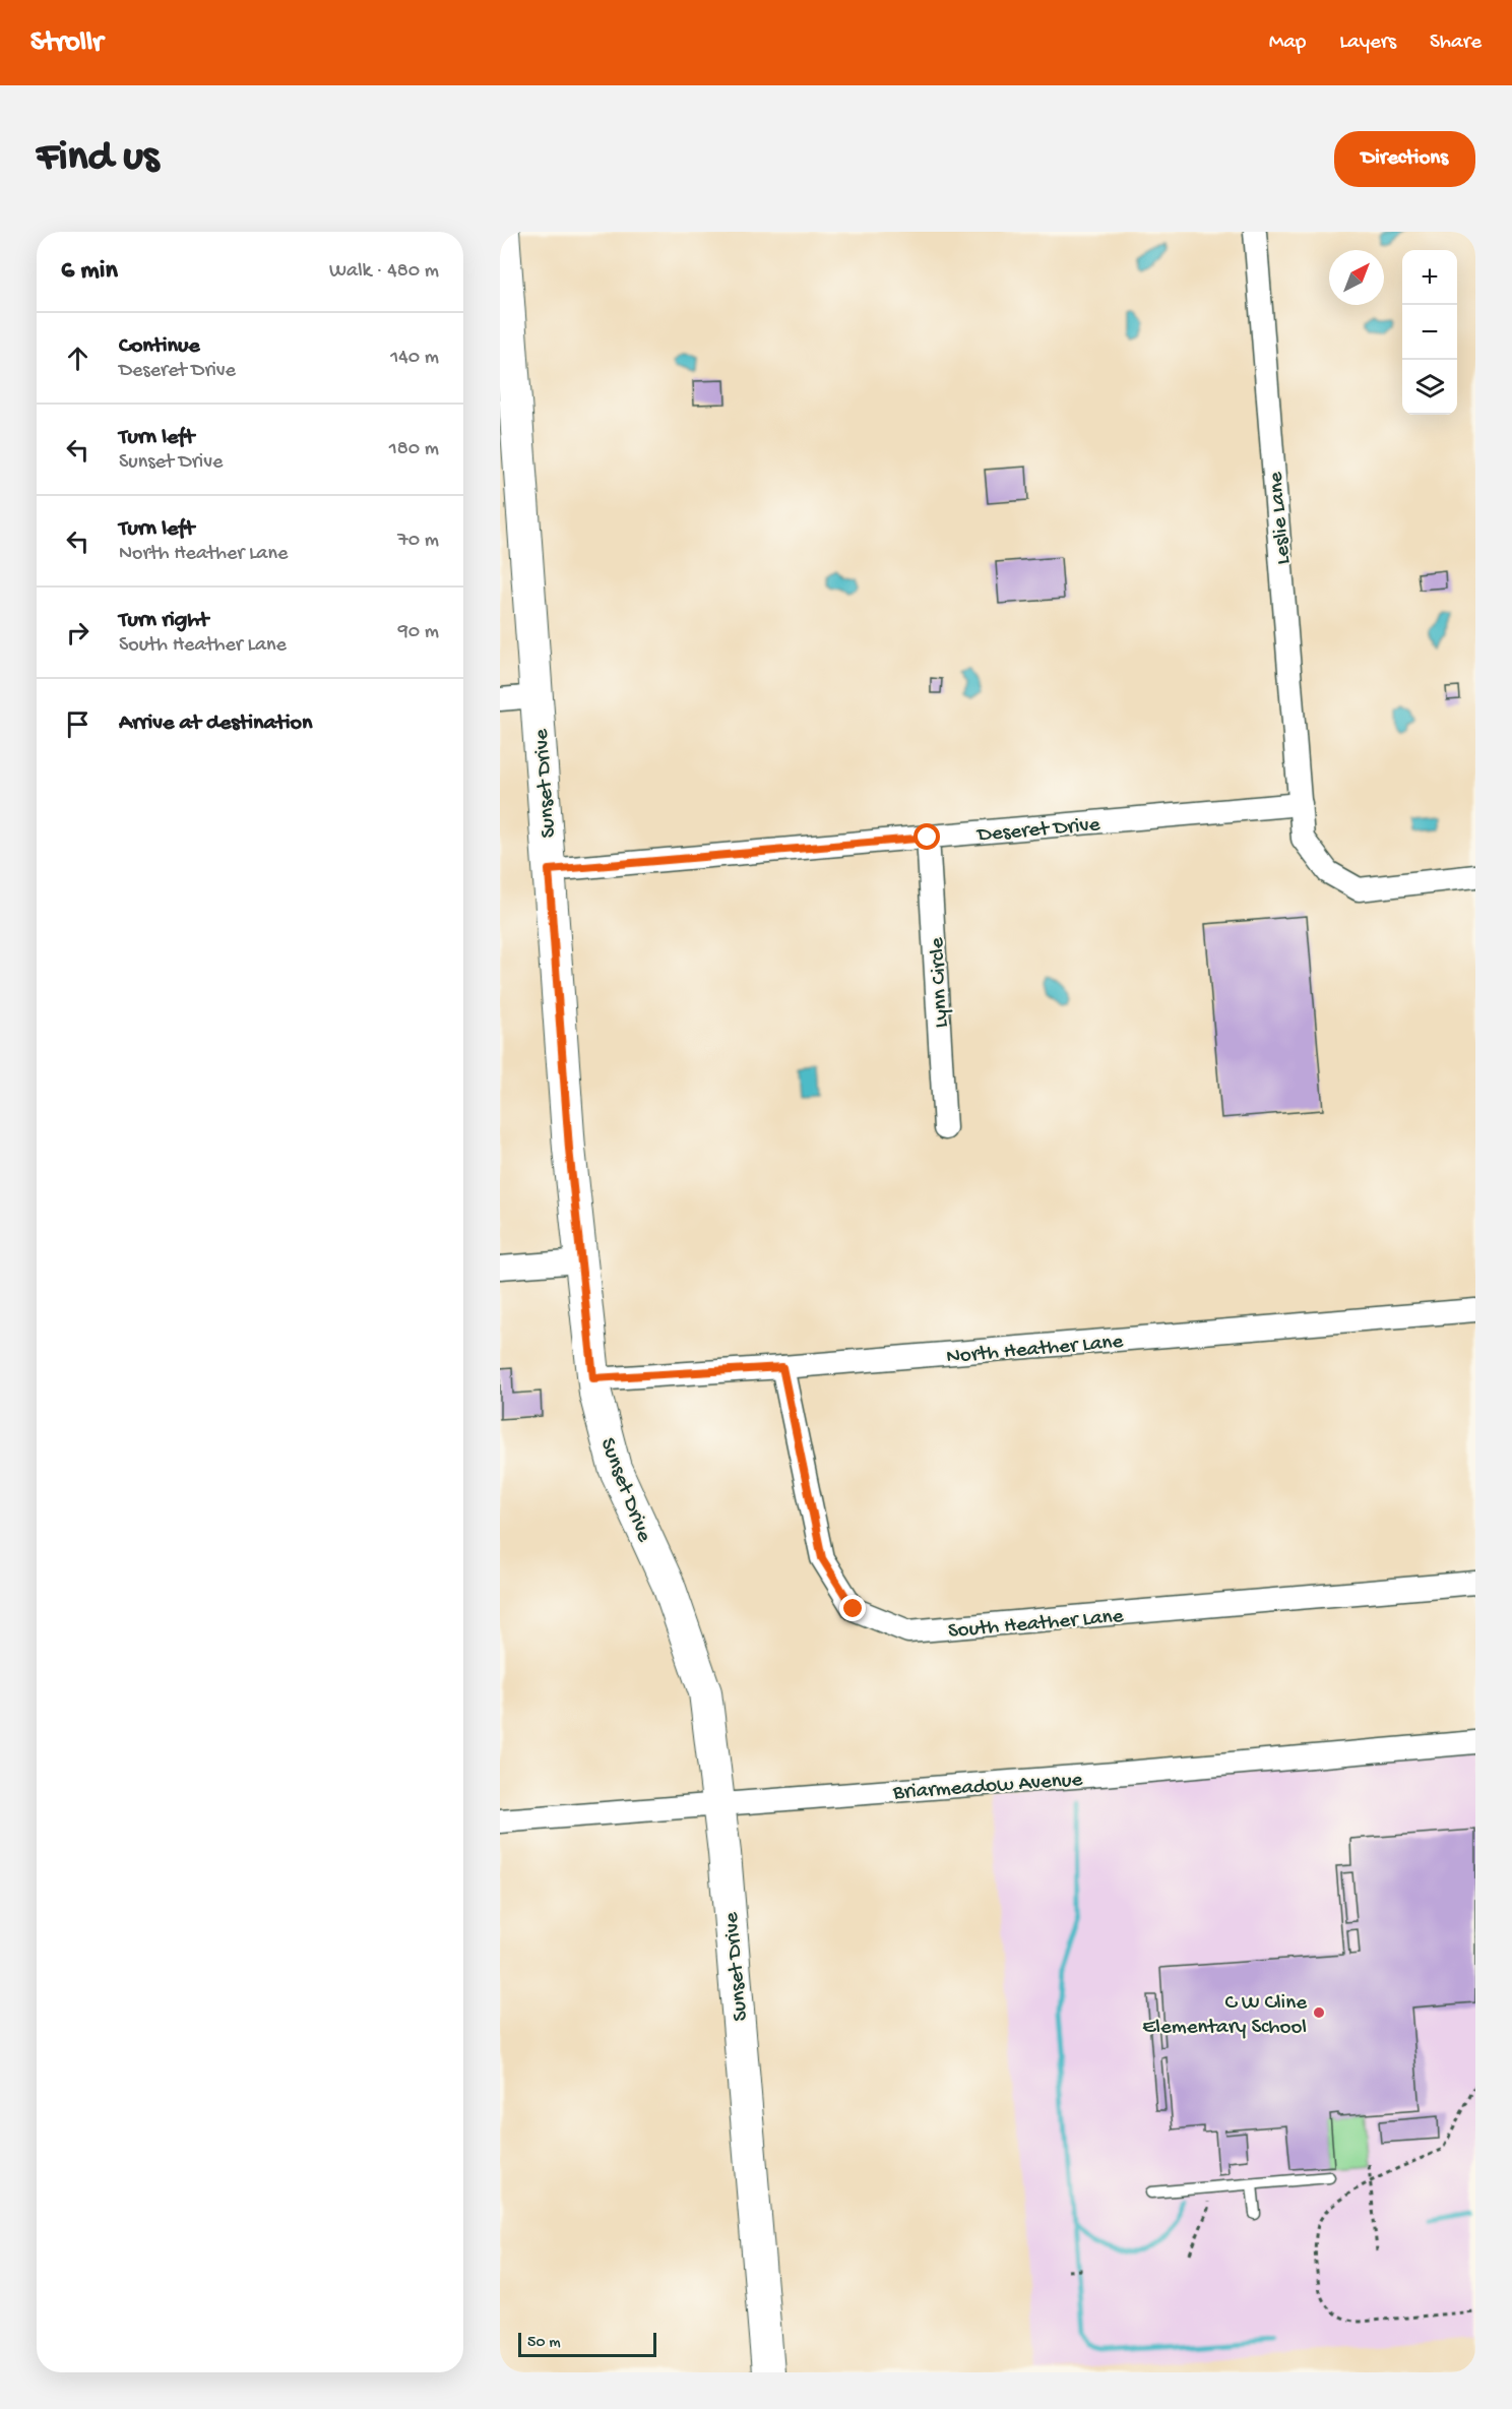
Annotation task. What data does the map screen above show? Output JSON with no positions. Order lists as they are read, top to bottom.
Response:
{
  "streets": {
    "street": [
      "Leslie Lane",
      "Sunset Drive",
      "Deseret Drive",
      "Lynn Circle",
      "North Heather Lane",
      "South Heather Lane",
      "Briarmeadow Avenue"
    ]
  },
  "crossings": [
    ["Leslie Lane", "Deseret Drive"],
    ["Sunset Drive", "Deseret Drive"],
    ["Sunset Drive", "North Heather Lane"],
    ["Sunset Drive", "Briarmeadow Avenue"],
    ["Deseret Drive", "Lynn Circle"],
    ["North Heather Lane", "South Heather Lane"]
  ],
  "places": ["C W Cline Elementary School"],
  "scale_bar": "50 m",
  "north": "top right",
  "page": {
    "header": "Strollr",
    "nav": ["Map", "Layers", "Share"],
    "buttons": "Directions",
    "title": "Find us",
    "heading": ["6 min", "Walk · 480 m"],
    "map_buttons": ["+", "−"],
    "list": [
      ["Continue", "Deseret Drive", "140 m"],
      ["Turn left", "Sunset Drive", "180 m"],
      ["Turn left", "North Heather Lane", "70 m"],
      ["Turn right", "South Heather Lane", "90 m"],
      "Arrive at destination"
    ],
    "scale": "50 m"
  }
}
